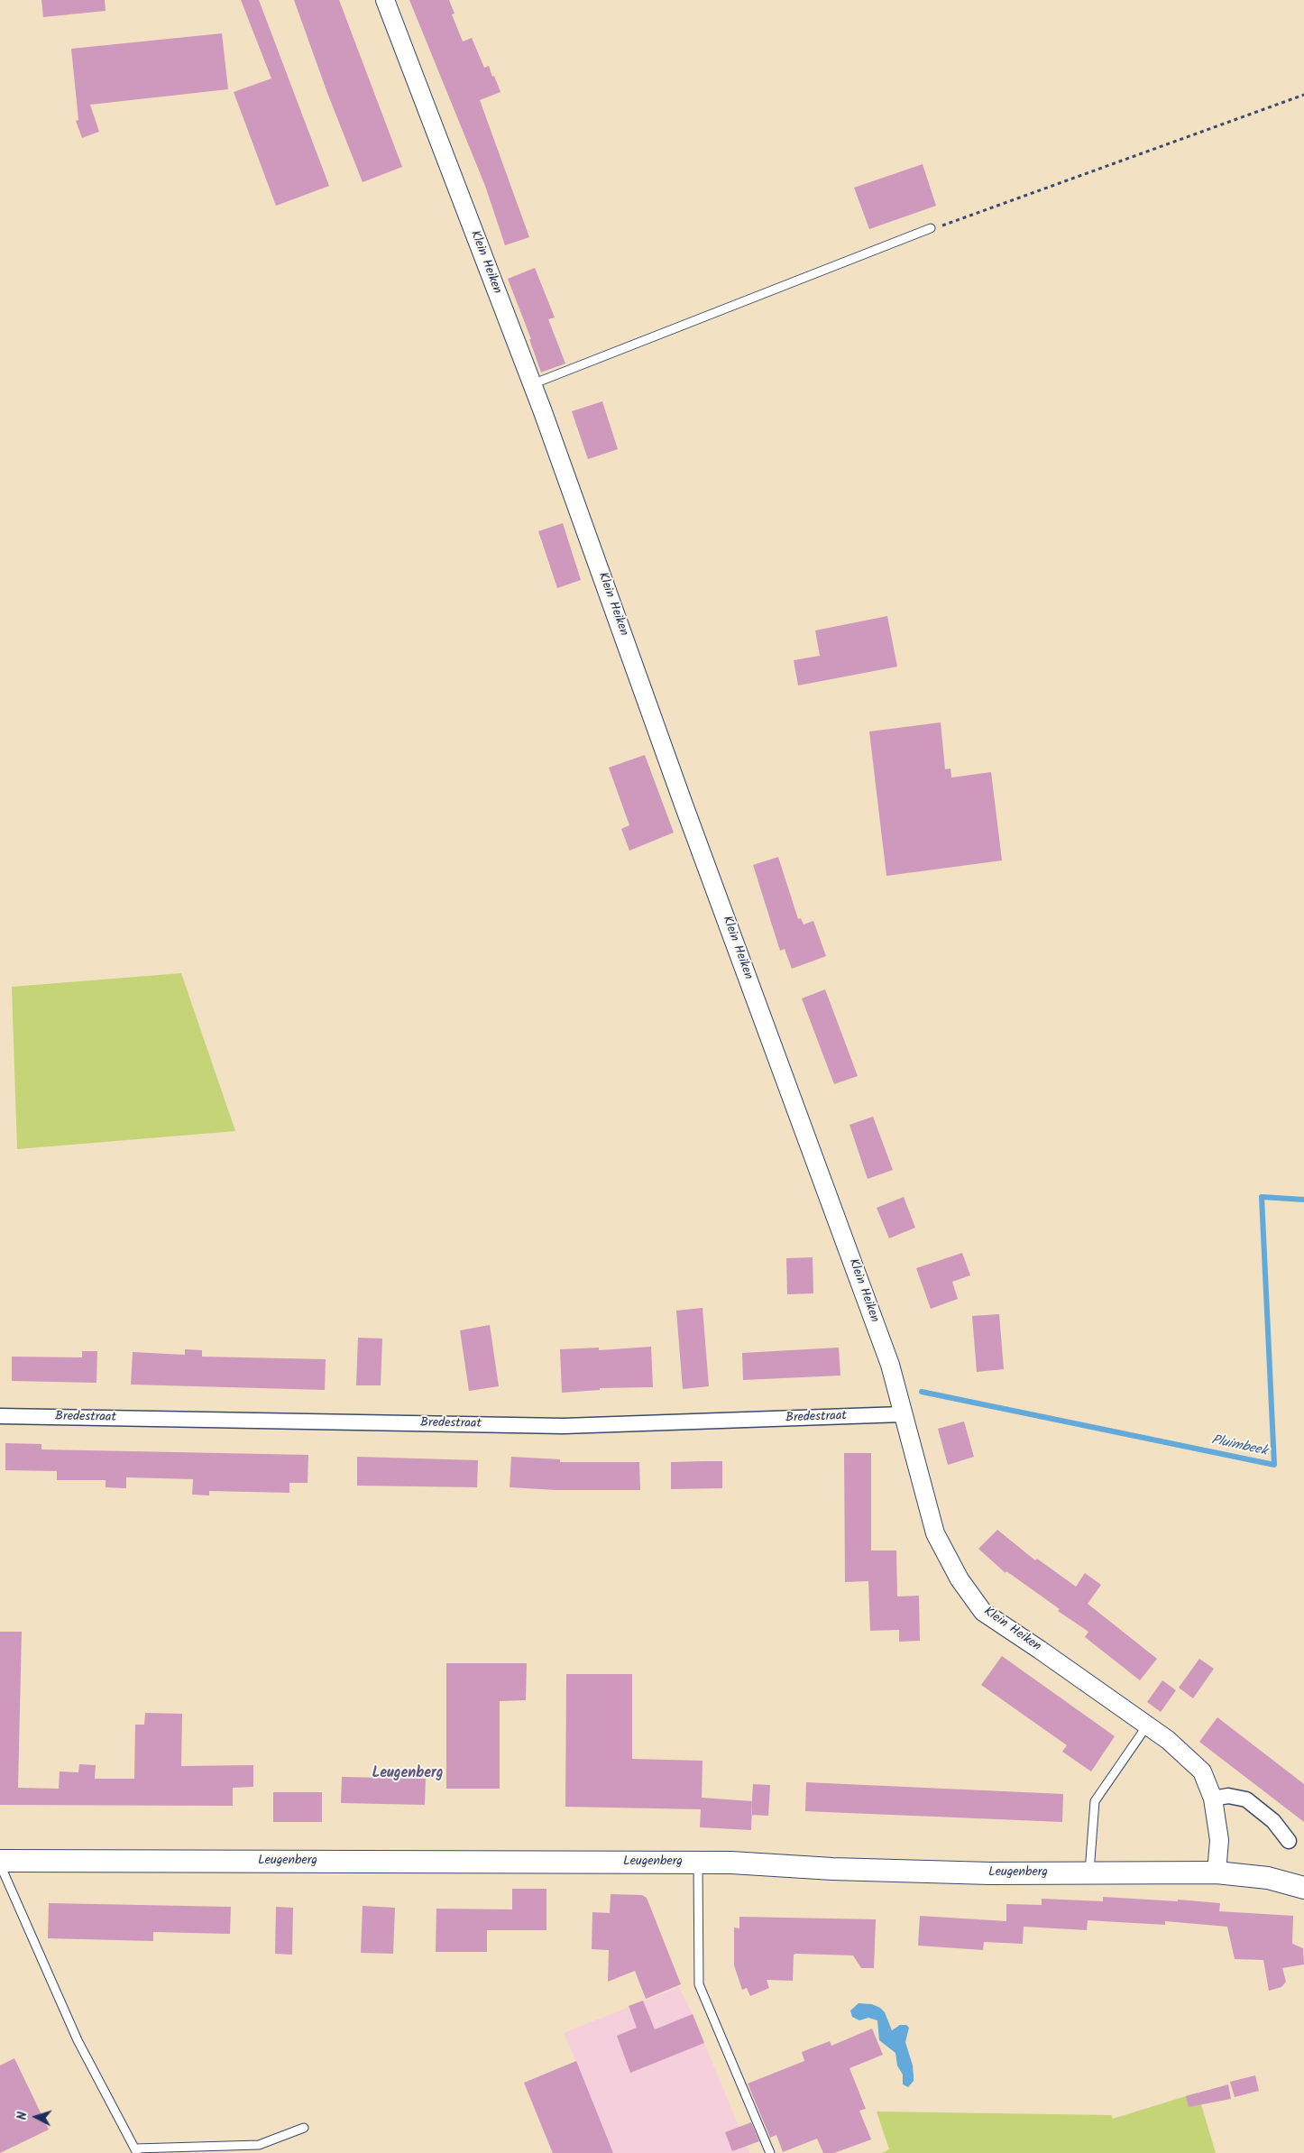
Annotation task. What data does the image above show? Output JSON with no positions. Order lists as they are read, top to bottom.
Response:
{
  "streets": {
    "main road": ["Leugenberg"],
    "street": ["Klein Heiken", "Bredestraat"]
  },
  "crossings": [
    ["Klein Heiken", "Bredestraat"],
    ["Klein Heiken", "Leugenberg"]
  ],
  "districts": ["Leugenberg"],
  "water": ["Pluimbeek"],
  "north": "left"
}
